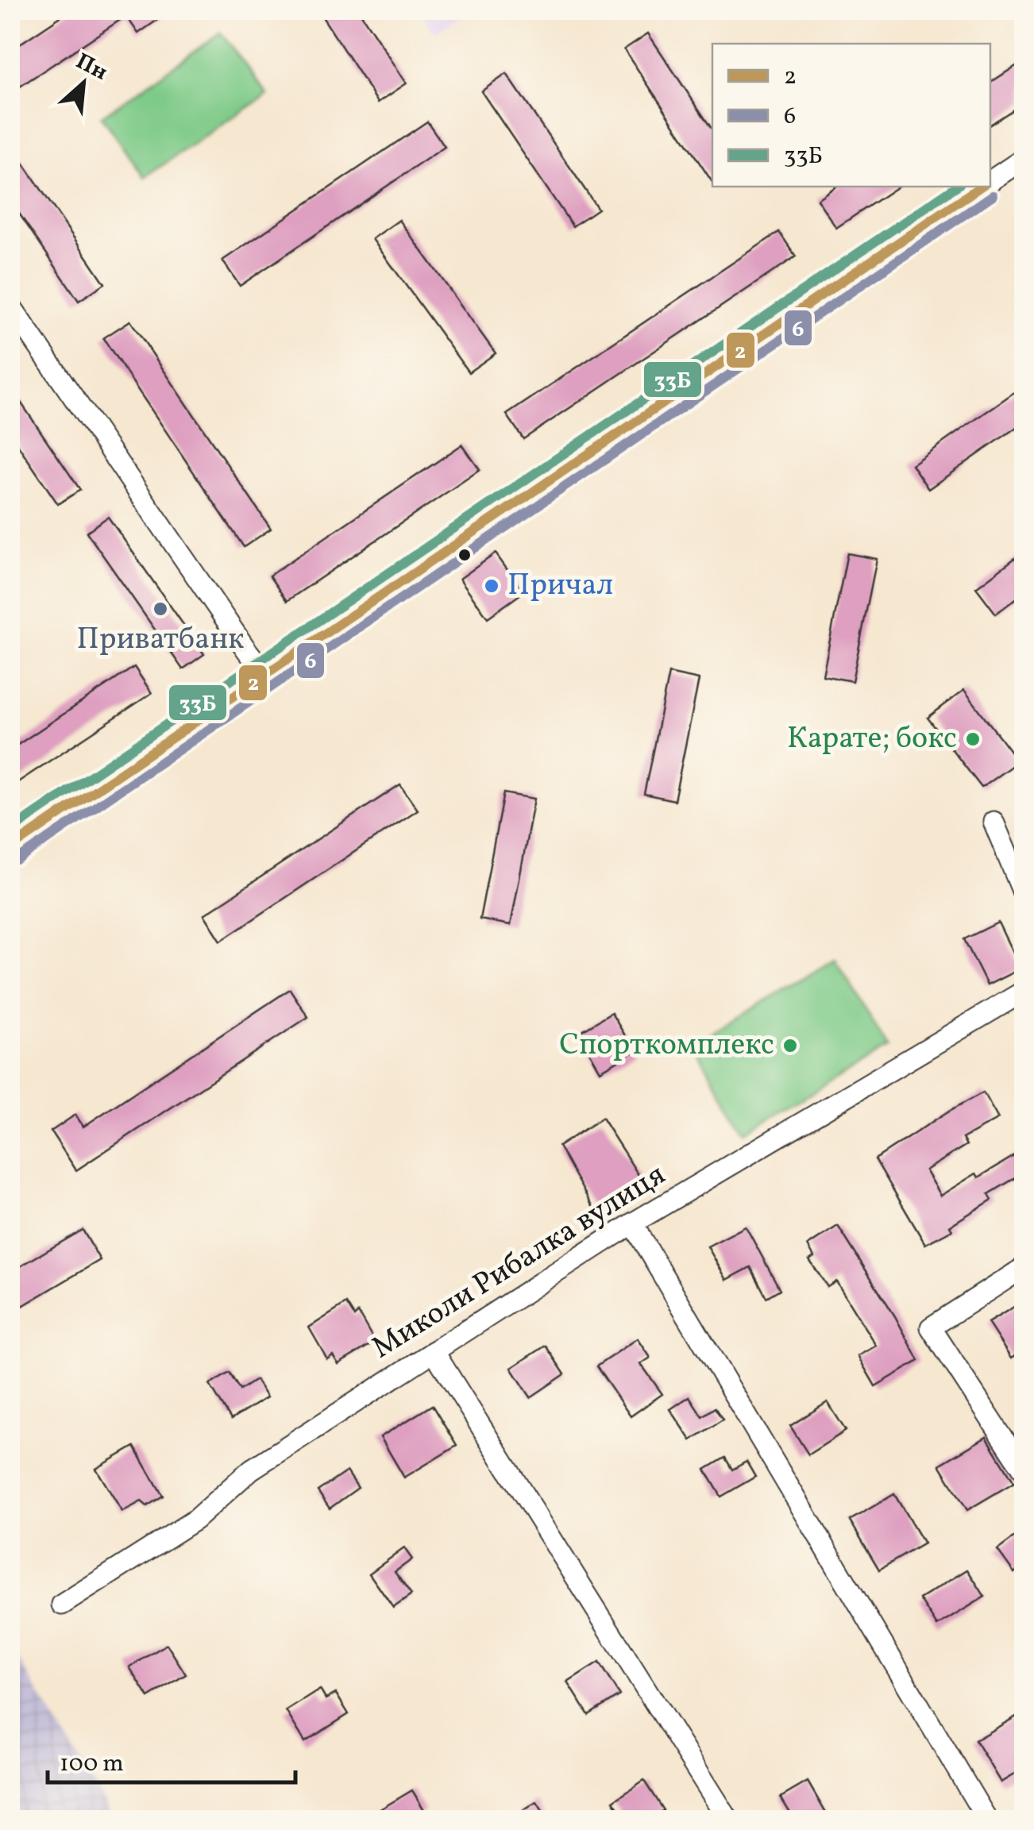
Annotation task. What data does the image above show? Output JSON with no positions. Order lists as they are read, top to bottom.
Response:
{
  "streets": {
    "street": ["Миколи Рибалка вулиця"]
  },
  "places": [
    "Причал",
    "Приватбанк",
    "Карате; бокс",
    "Спорткомплекс"
  ],
  "lines": ["transit line 2", "transit line 33Б", "transit line 6"],
  "legend": ["2", "6", "33Б"],
  "scale_bar": "100 m",
  "north": "top right"
}
